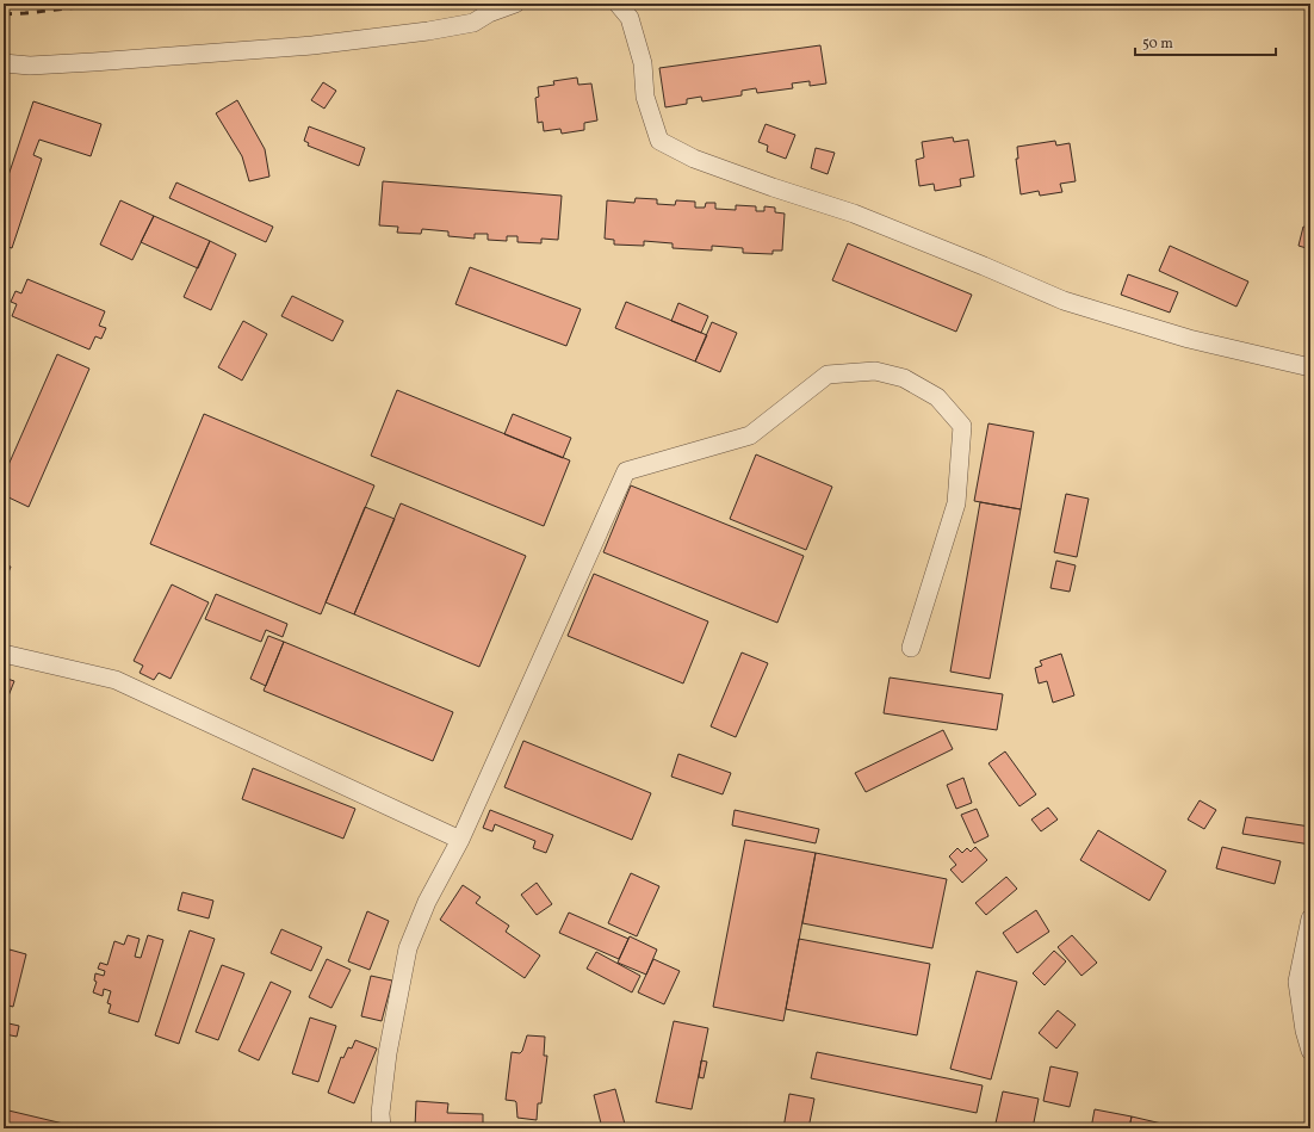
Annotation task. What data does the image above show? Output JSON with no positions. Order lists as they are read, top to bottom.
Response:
{
  "scale_bar": "50 m"
}
